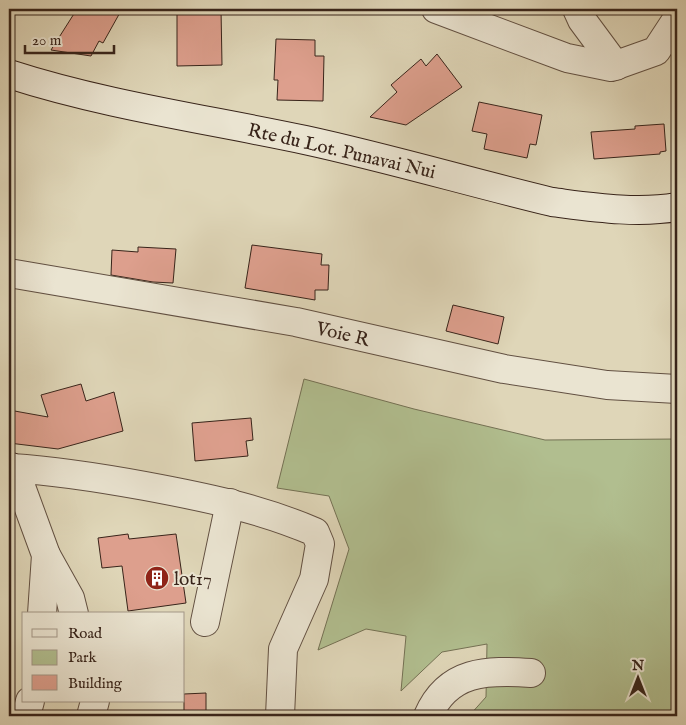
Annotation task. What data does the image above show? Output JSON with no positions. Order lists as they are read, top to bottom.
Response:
{
  "streets": {
    "street": ["Rte du Lot. Punavai Nui", "Voie R"]
  },
  "places": {
    "building": ["lot17"]
  },
  "legend": ["Road", "Park", "Building"],
  "scale_bar": "20 m",
  "north": "top"
}
